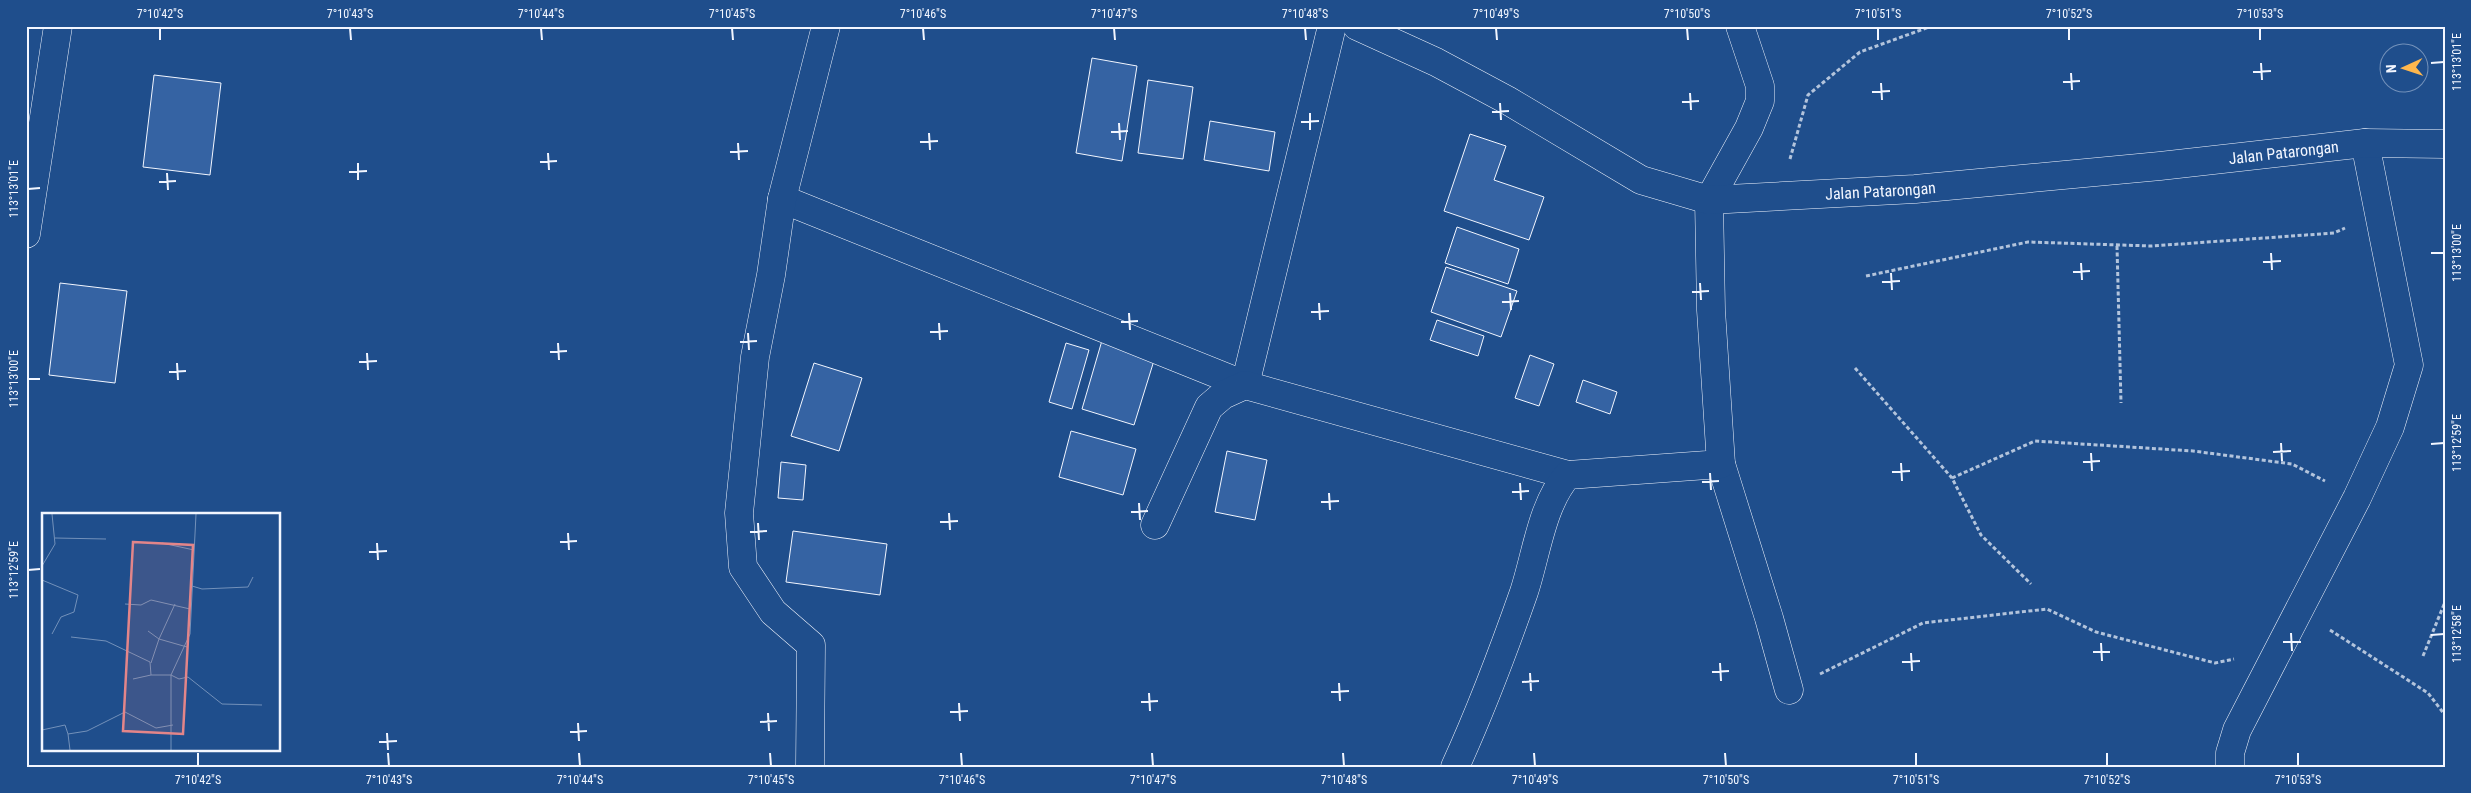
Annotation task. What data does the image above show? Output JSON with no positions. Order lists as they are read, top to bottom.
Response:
{
  "streets": {
    "street": ["Jalan Patarongan"]
  },
  "north": "left",
  "coordinates": [
    "7°10'42\"S",
    "7°10'43\"S",
    "7°10'44\"S",
    "7°10'45\"S",
    "7°10'46\"S",
    "7°10'47\"S",
    "7°10'48\"S",
    "7°10'49\"S",
    "7°10'50\"S",
    "7°10'51\"S",
    "7°10'52\"S",
    "7°10'53\"S",
    "113°13'01\"E",
    "113°13'00\"E",
    "113°12'59\"E",
    "113°12'58\"E"
  ]
}
